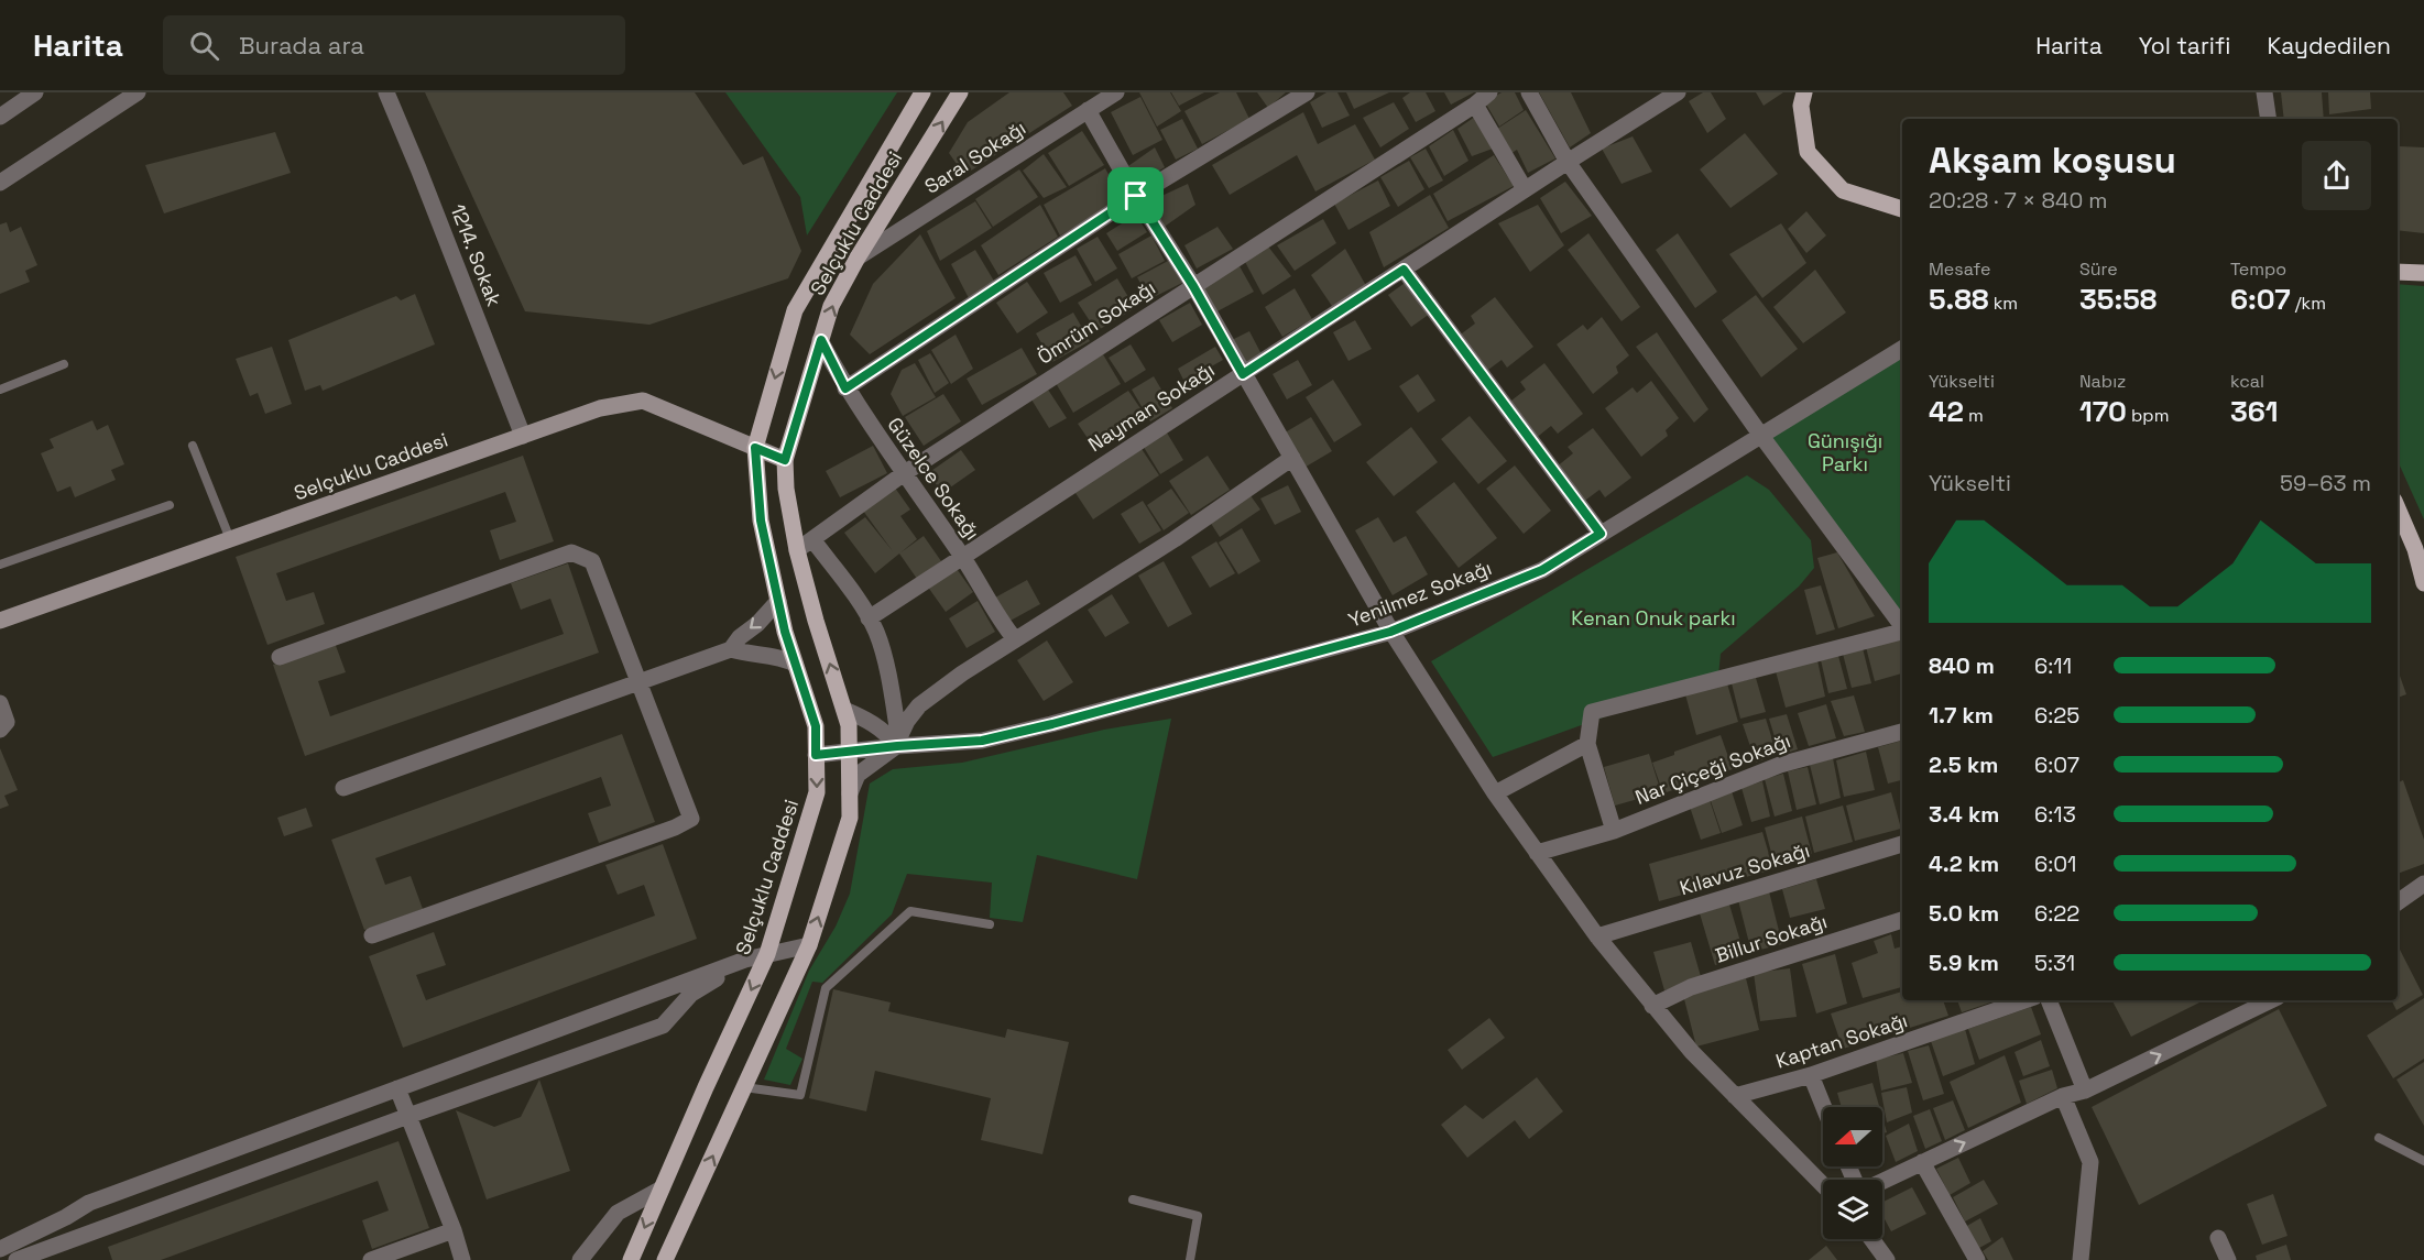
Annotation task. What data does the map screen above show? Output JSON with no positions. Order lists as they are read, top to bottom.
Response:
{
  "streets": {
    "main road": ["Selçuklu Caddesi"],
    "street": [
      "Saral Sokağı",
      "1214. Sokak",
      "Ömrüm Sokağı",
      "Nayman Sokağı",
      "Güzelce Sokağı",
      "Yenilmez Sokağı",
      "Nar Çiçeği Sokağı",
      "Kılavuz Sokağı",
      "Billur Sokağı",
      "Kaptan Sokağı"
    ]
  },
  "crossings": [
    ["Saral Sokağı", "Selçuklu Caddesi"],
    ["Selçuklu Caddesi", "1214. Sokak"],
    ["Selçuklu Caddesi", "Ömrüm Sokağı"],
    ["Selçuklu Caddesi", "Güzelce Sokağı"],
    ["Selçuklu Caddesi", "Yenilmez Sokağı"],
    ["Ömrüm Sokağı", "Güzelce Sokağı"],
    ["Nayman Sokağı", "Güzelce Sokağı"]
  ],
  "parks": ["Günışığı Parkı", "Kenan Onuk parkı"],
  "north": "left",
  "page": {
    "header": "Harita",
    "search": "Burada ara",
    "nav": ["Harita", "Yol tarifi", "Kaydedilen"],
    "heading": ["Akşam koşusu", "20:28 · 7 × 840 m"],
    "stats": [
      ["Mesafe", "5.88 km"],
      ["Süre", "35:58"],
      ["Tempo", "6:07 /km"],
      ["Yükselti", "42 m"],
      ["Nabız", "170 bpm"],
      ["kcal", "361"]
    ],
    "chart": ["Yükselti", "59–63 m"],
    "list": [
      {
        "name": "840 m",
        "note": "6:11"
      },
      {
        "name": "1.7 km",
        "note": "6:25"
      },
      {
        "name": "2.5 km",
        "note": "6:07"
      },
      {
        "name": "3.4 km",
        "note": "6:13"
      },
      {
        "name": "4.2 km",
        "note": "6:01"
      },
      {
        "name": "5.0 km",
        "note": "6:22"
      },
      {
        "name": "5.9 km",
        "note": "5:31"
      }
    ]
  }
}
